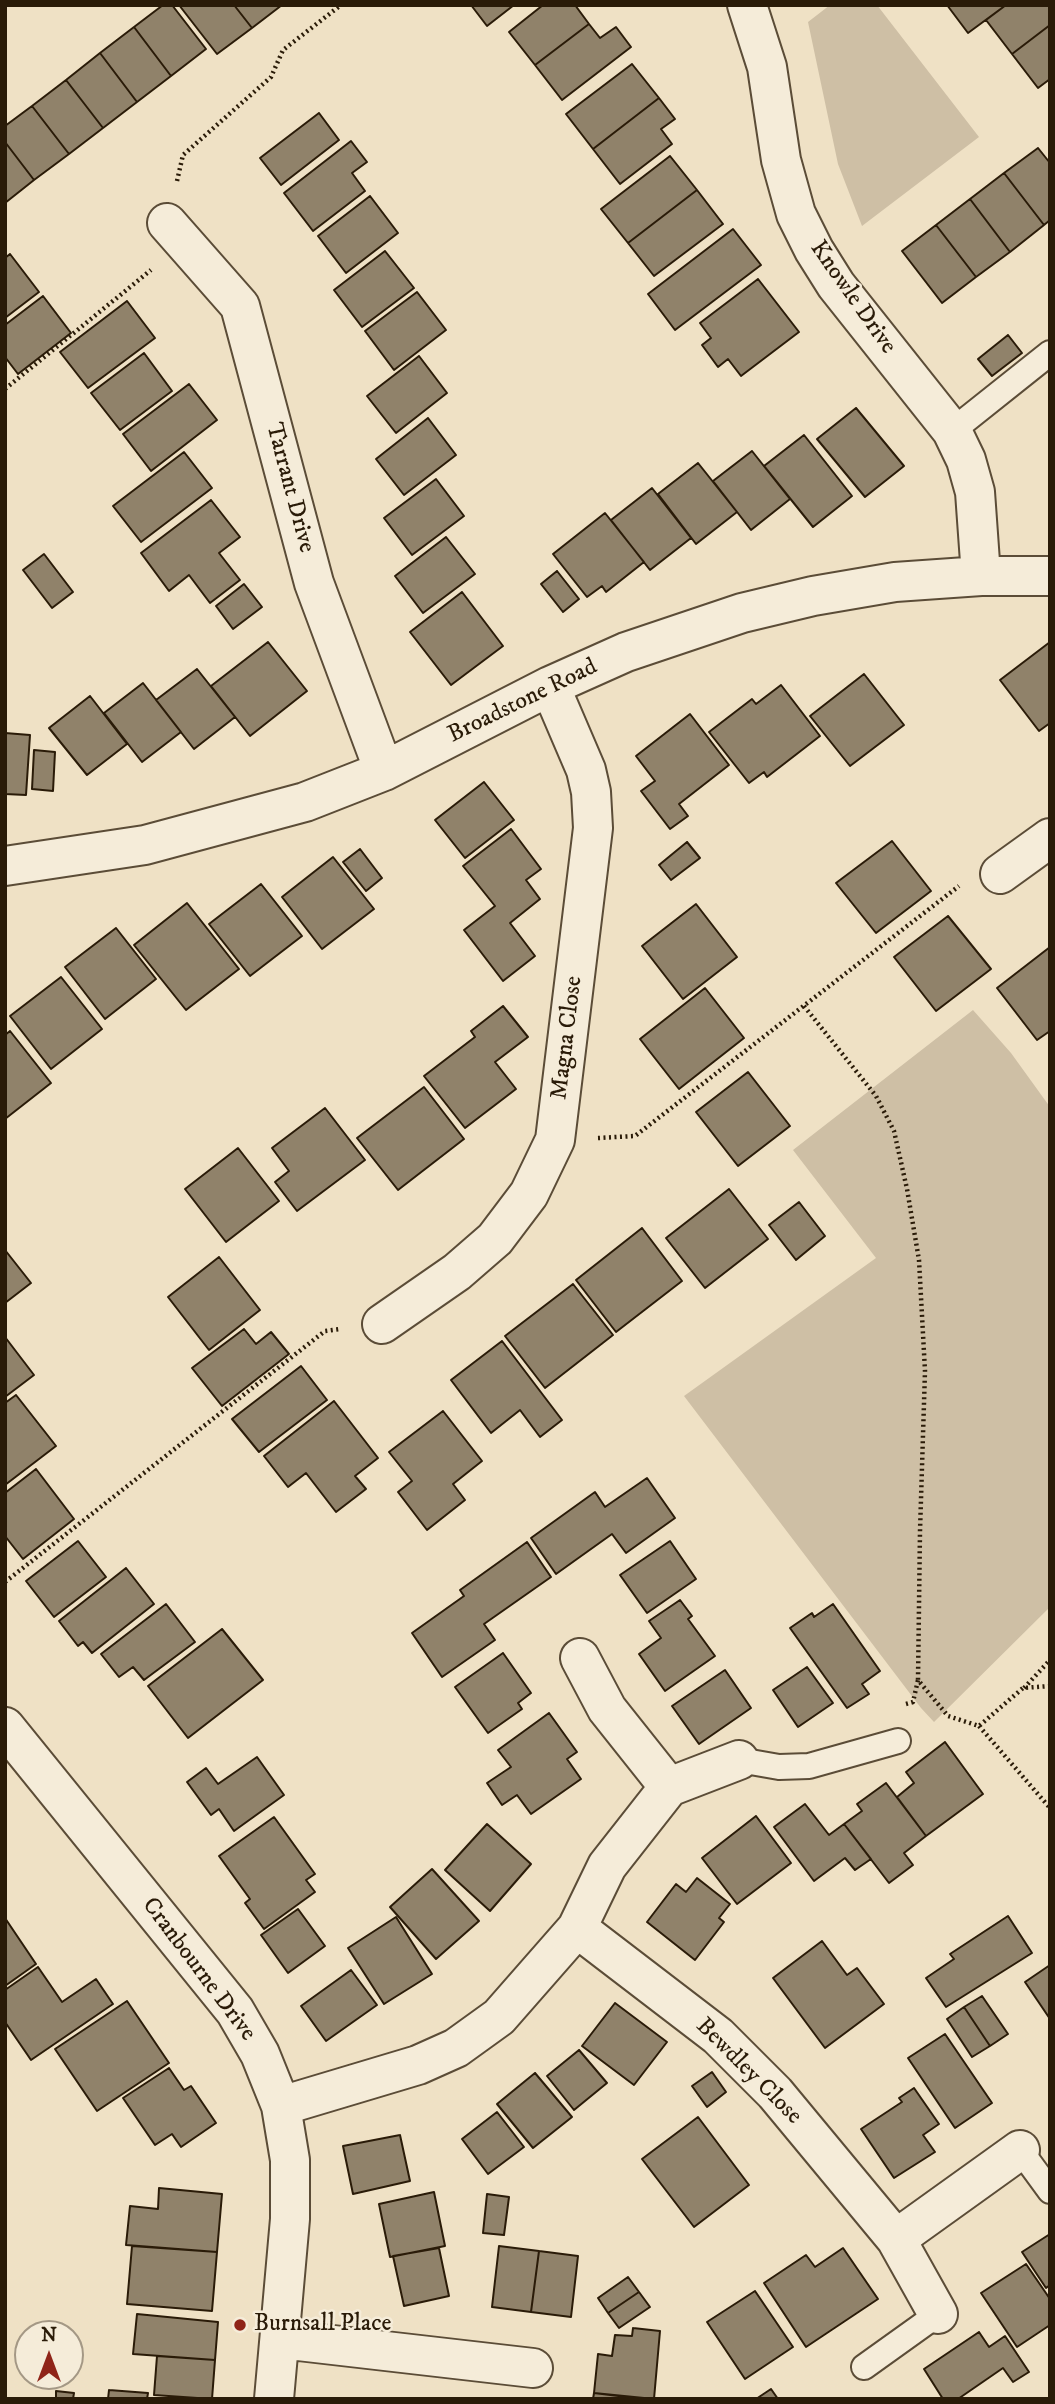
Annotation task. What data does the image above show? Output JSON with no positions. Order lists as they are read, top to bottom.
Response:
{
  "streets": {
    "street": [
      "Knowle Drive",
      "Tarrant Drive",
      "Broadstone Road",
      "Magna Close",
      "Cranbourne Drive",
      "Bewdley Close"
    ]
  },
  "crossings": [
    ["Knowle Drive", "Broadstone Road"],
    ["Tarrant Drive", "Broadstone Road"],
    ["Broadstone Road", "Magna Close"]
  ],
  "places": ["Burnsall Place"],
  "north": "top"
}
